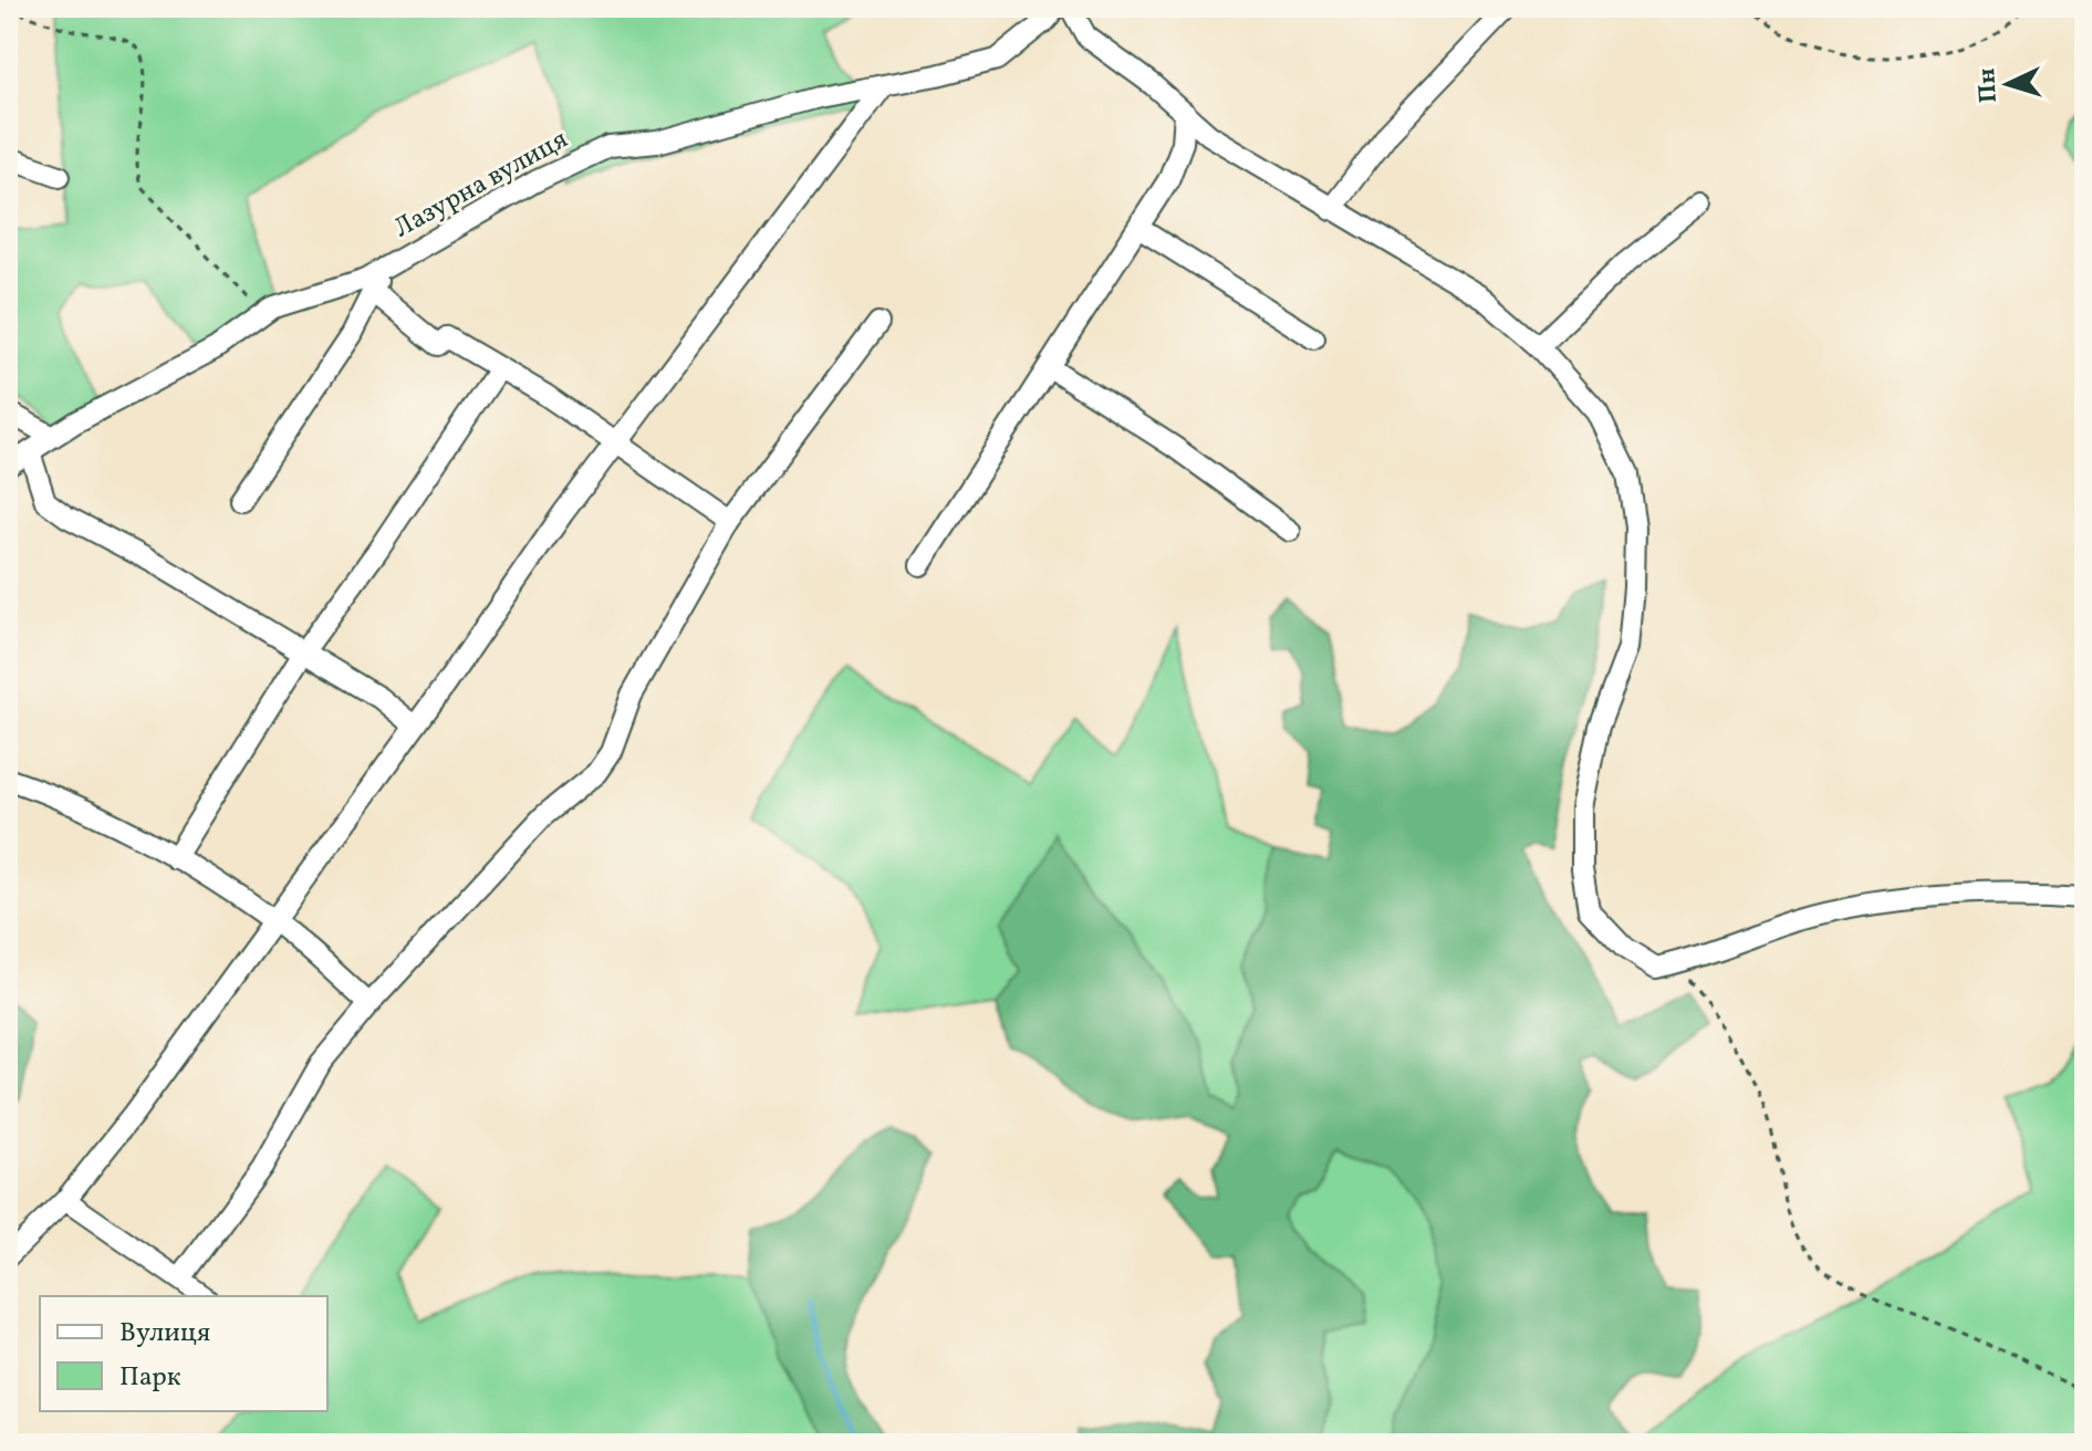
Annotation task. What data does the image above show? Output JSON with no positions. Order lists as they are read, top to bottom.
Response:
{
  "streets": {
    "street": ["Лазурна вулиця"]
  },
  "legend": ["Вулиця", "Парк"],
  "north": "left"
}
